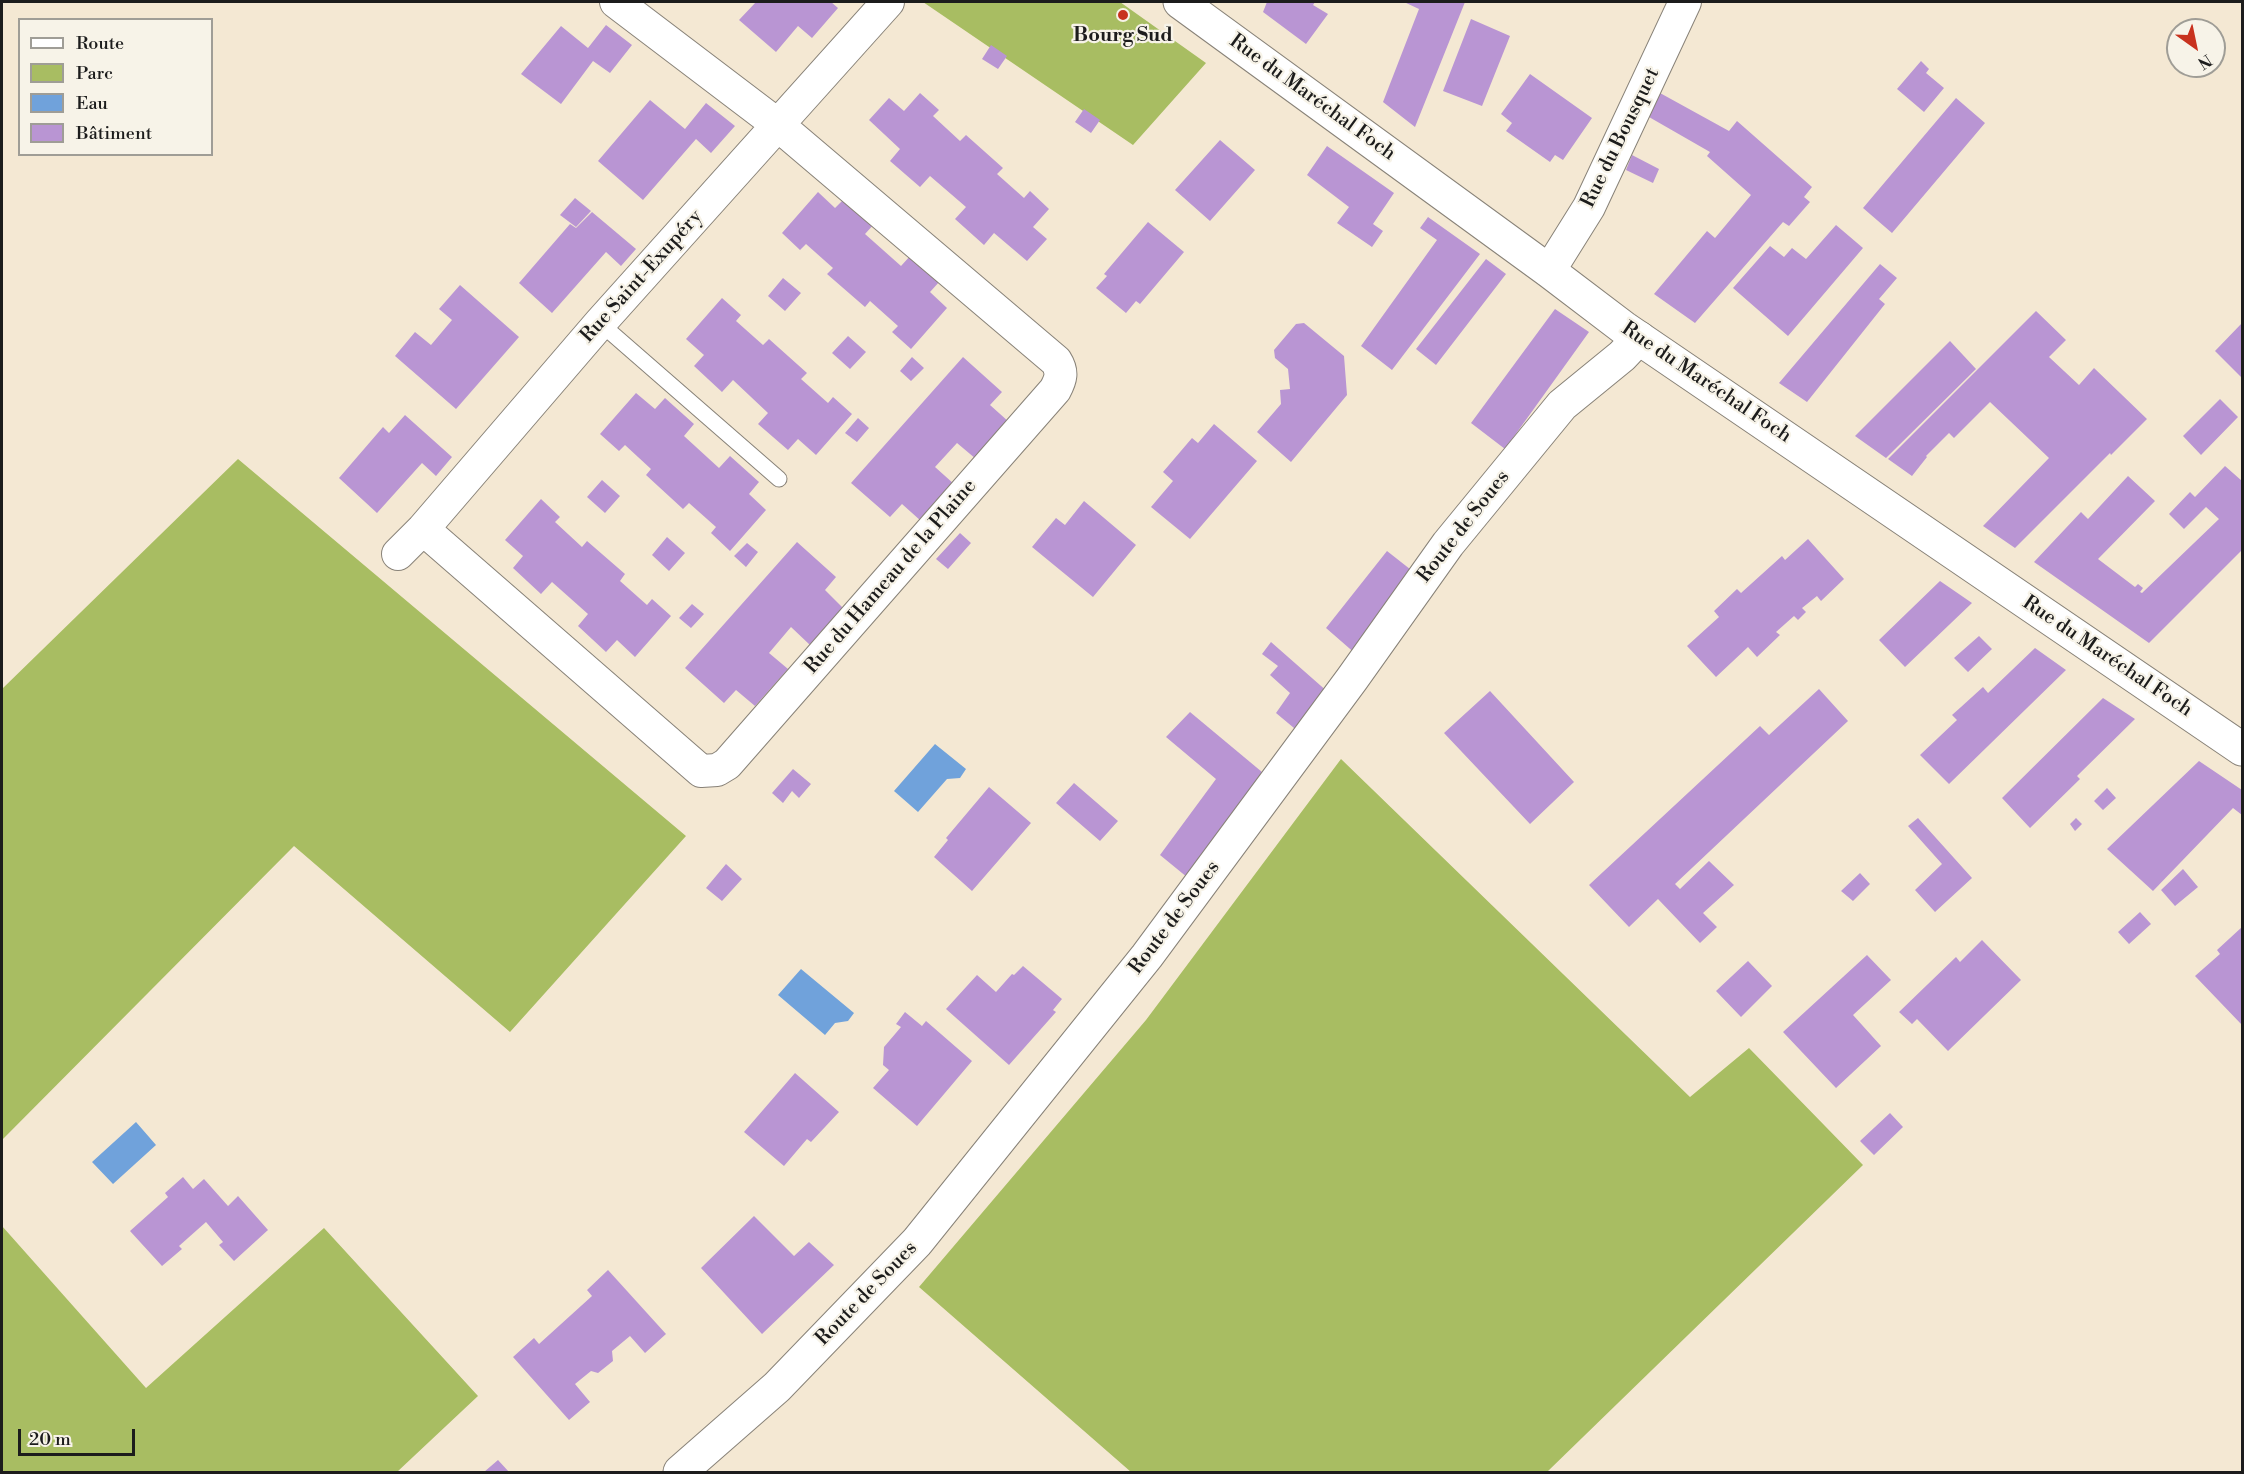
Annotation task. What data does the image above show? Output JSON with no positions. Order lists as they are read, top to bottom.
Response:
{
  "streets": {
    "main road": ["Rue du Maréchal Foch", "Route de Soues"],
    "street": ["Rue du Bousquet", "Rue Saint-Exupéry", "Rue du Hameau de la Plaine"]
  },
  "crossings": [
    ["Rue du Maréchal Foch", "Rue du Bousquet"],
    ["Rue du Maréchal Foch", "Route de Soues"],
    ["Rue Saint-Exupéry", "Rue du Hameau de la Plaine"]
  ],
  "places": ["Bourg Sud"],
  "legend": [
    "Route",
    "Parc",
    "Eau",
    "Bâtiment"
  ],
  "scale_bar": "20 m",
  "north": "bottom right"
}
